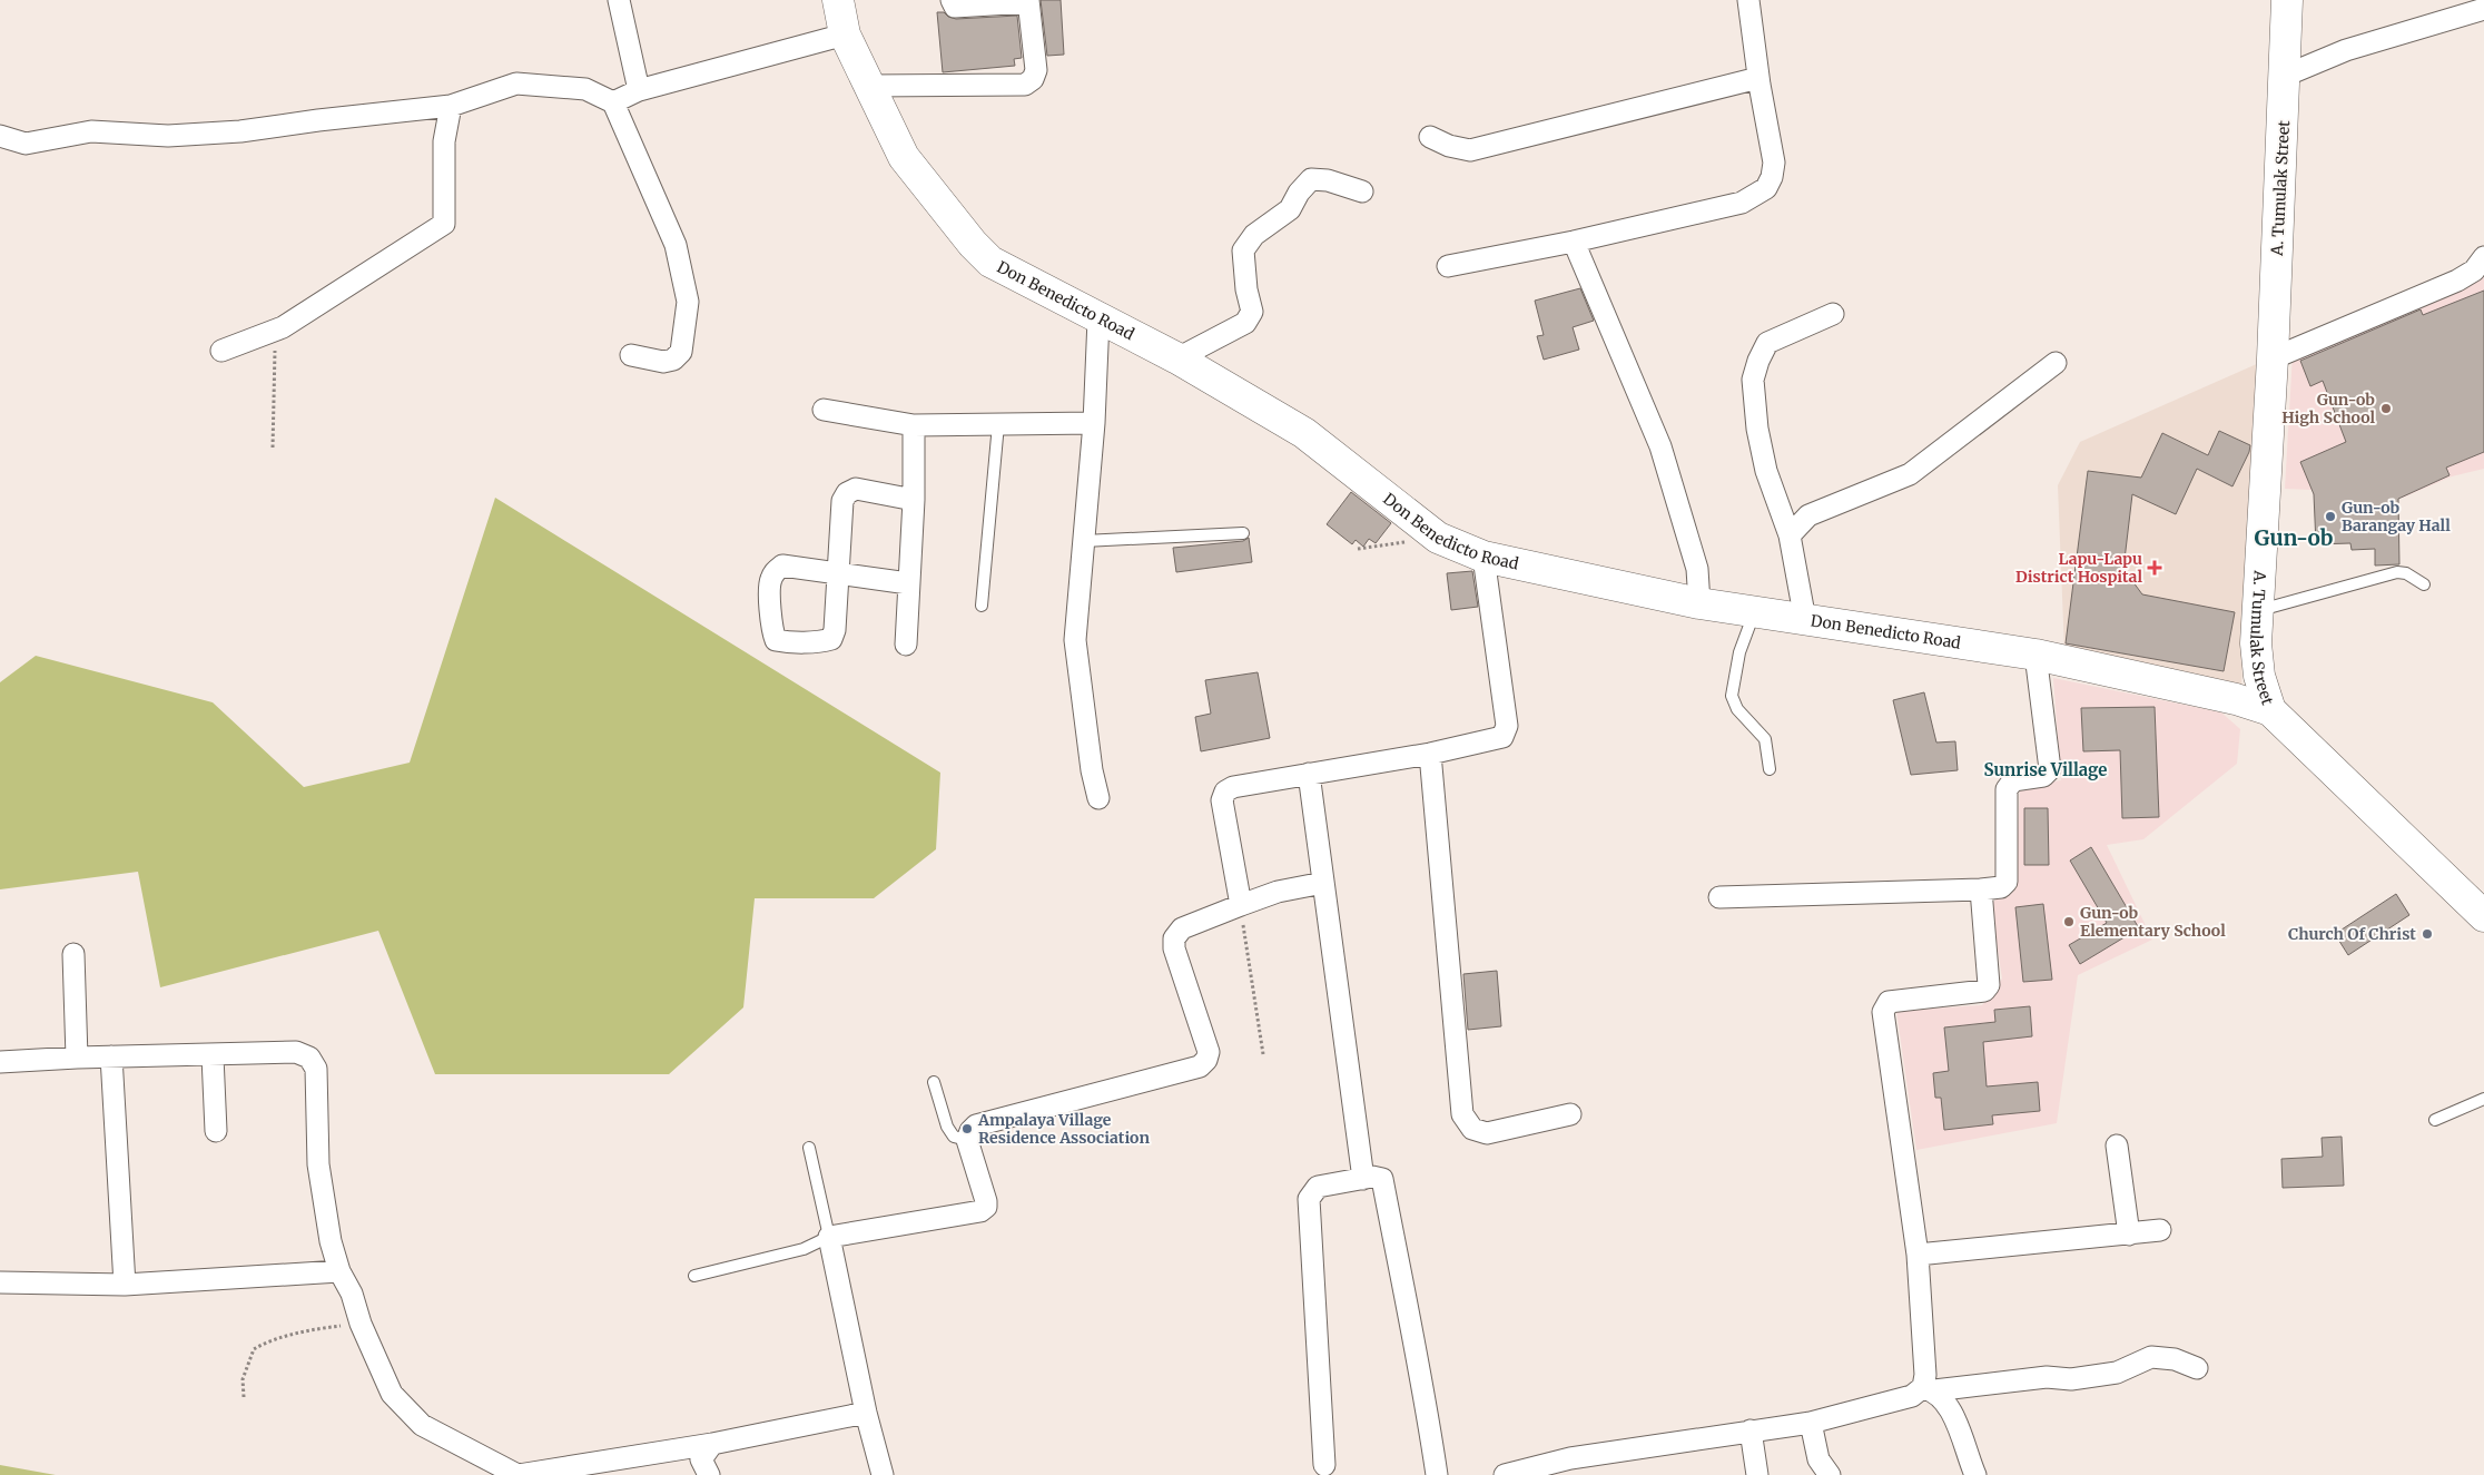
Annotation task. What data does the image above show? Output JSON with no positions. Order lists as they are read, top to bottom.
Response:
{
  "streets": {
    "street": ["A. Tumulak Street", "Don Benedicto Road"]
  },
  "crossings": [
    ["A. Tumulak Street", "Don Benedicto Road"]
  ],
  "districts": ["Gun-ob", "Sunrise Village"],
  "places": {
    "other": [
      "Gun-ob High School",
      "Gun-ob Barangay Hall",
      "Gun-ob Elementary School",
      "Church Of Christ",
      "Ampalaya Village Residence Association"
    ],
    "health": ["Lapu-Lapu District Hospital"]
  }
}
